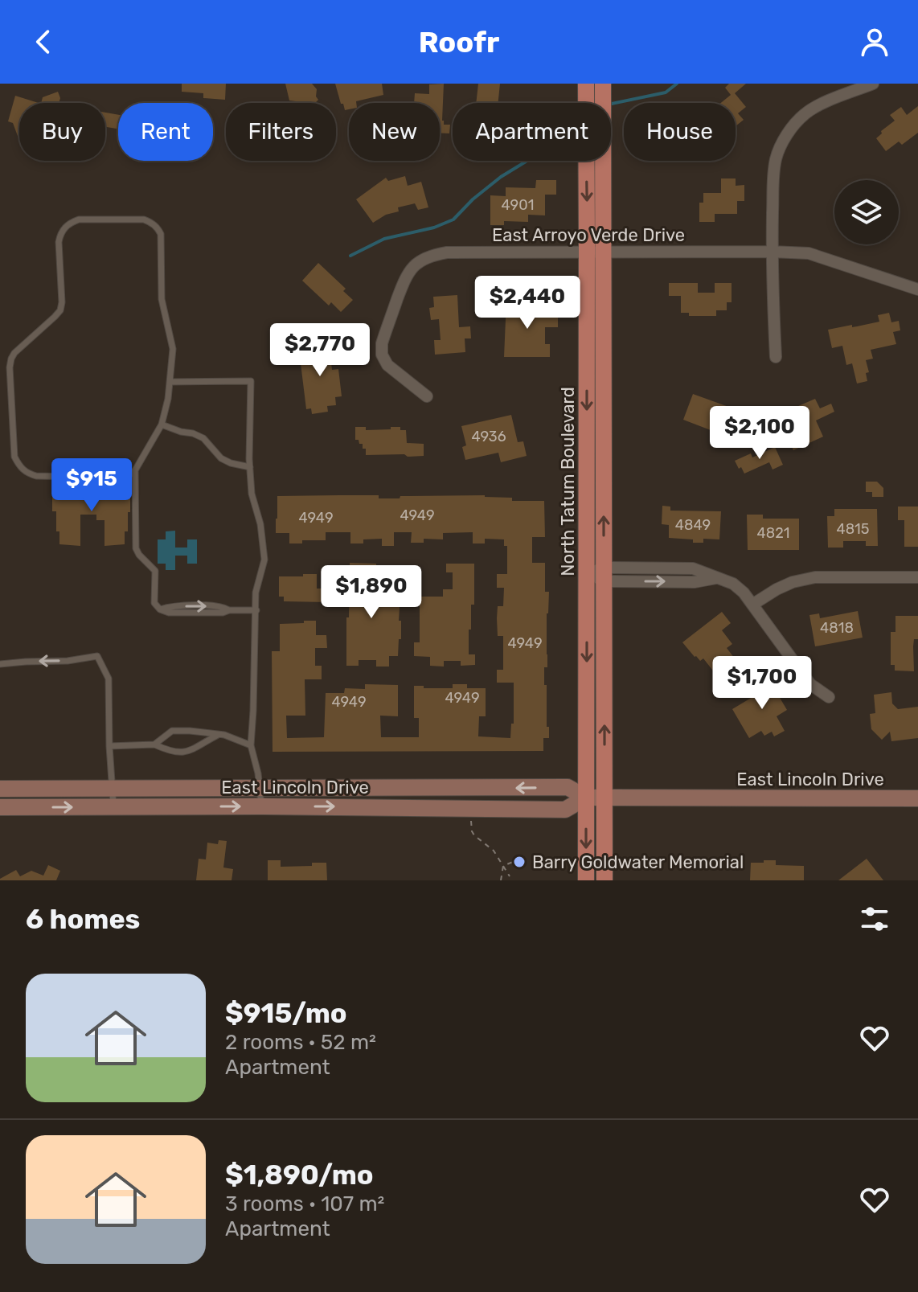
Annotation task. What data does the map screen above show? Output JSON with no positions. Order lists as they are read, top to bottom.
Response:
{
  "streets": {
    "main road": ["North Tatum Boulevard", "East Lincoln Drive"],
    "street": ["East Arroyo Verde Drive"]
  },
  "crossings": [
    ["East Arroyo Verde Drive", "North Tatum Boulevard"],
    ["North Tatum Boulevard", "East Lincoln Drive"]
  ],
  "places": ["Barry Goldwater Memorial"],
  "house_numbers": [
    "4901",
    "4936",
    "4949",
    "4949",
    "4849",
    "4815",
    "4821",
    "4818",
    "4949",
    "4949",
    "4949"
  ],
  "page": {
    "header": "Roofr",
    "chip": [
      "Buy",
      "Rent",
      "Filters",
      "New",
      "Apartment",
      "House"
    ],
    "price": [
      "$2,440",
      "$2,770",
      "$2,100",
      "$915",
      "$1,890",
      "$1,700"
    ],
    "heading": "6 homes",
    "list": [
      {
        "name": "$915/mo",
        "note": "2 rooms · 52 m² · Apartment"
      },
      {
        "name": "$1,890/mo",
        "note": "3 rooms · 107 m² · Apartment"
      }
    ]
  }
}
